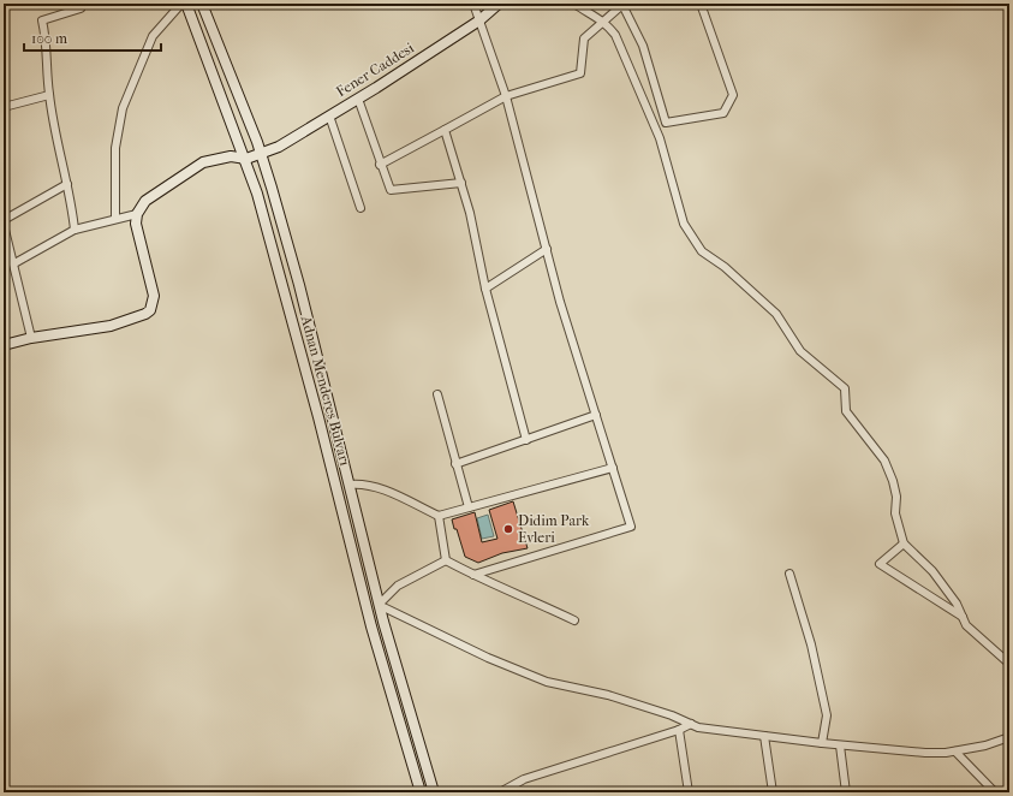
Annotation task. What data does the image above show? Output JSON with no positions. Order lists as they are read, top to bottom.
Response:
{
  "streets": {
    "main road": ["Fener Caddesi", "Adnan Menderes Bulvarı"]
  },
  "crossings": [
    ["Fener Caddesi", "Adnan Menderes Bulvarı"]
  ],
  "places": ["Didim Park Evleri"],
  "scale_bar": "100 m"
}
